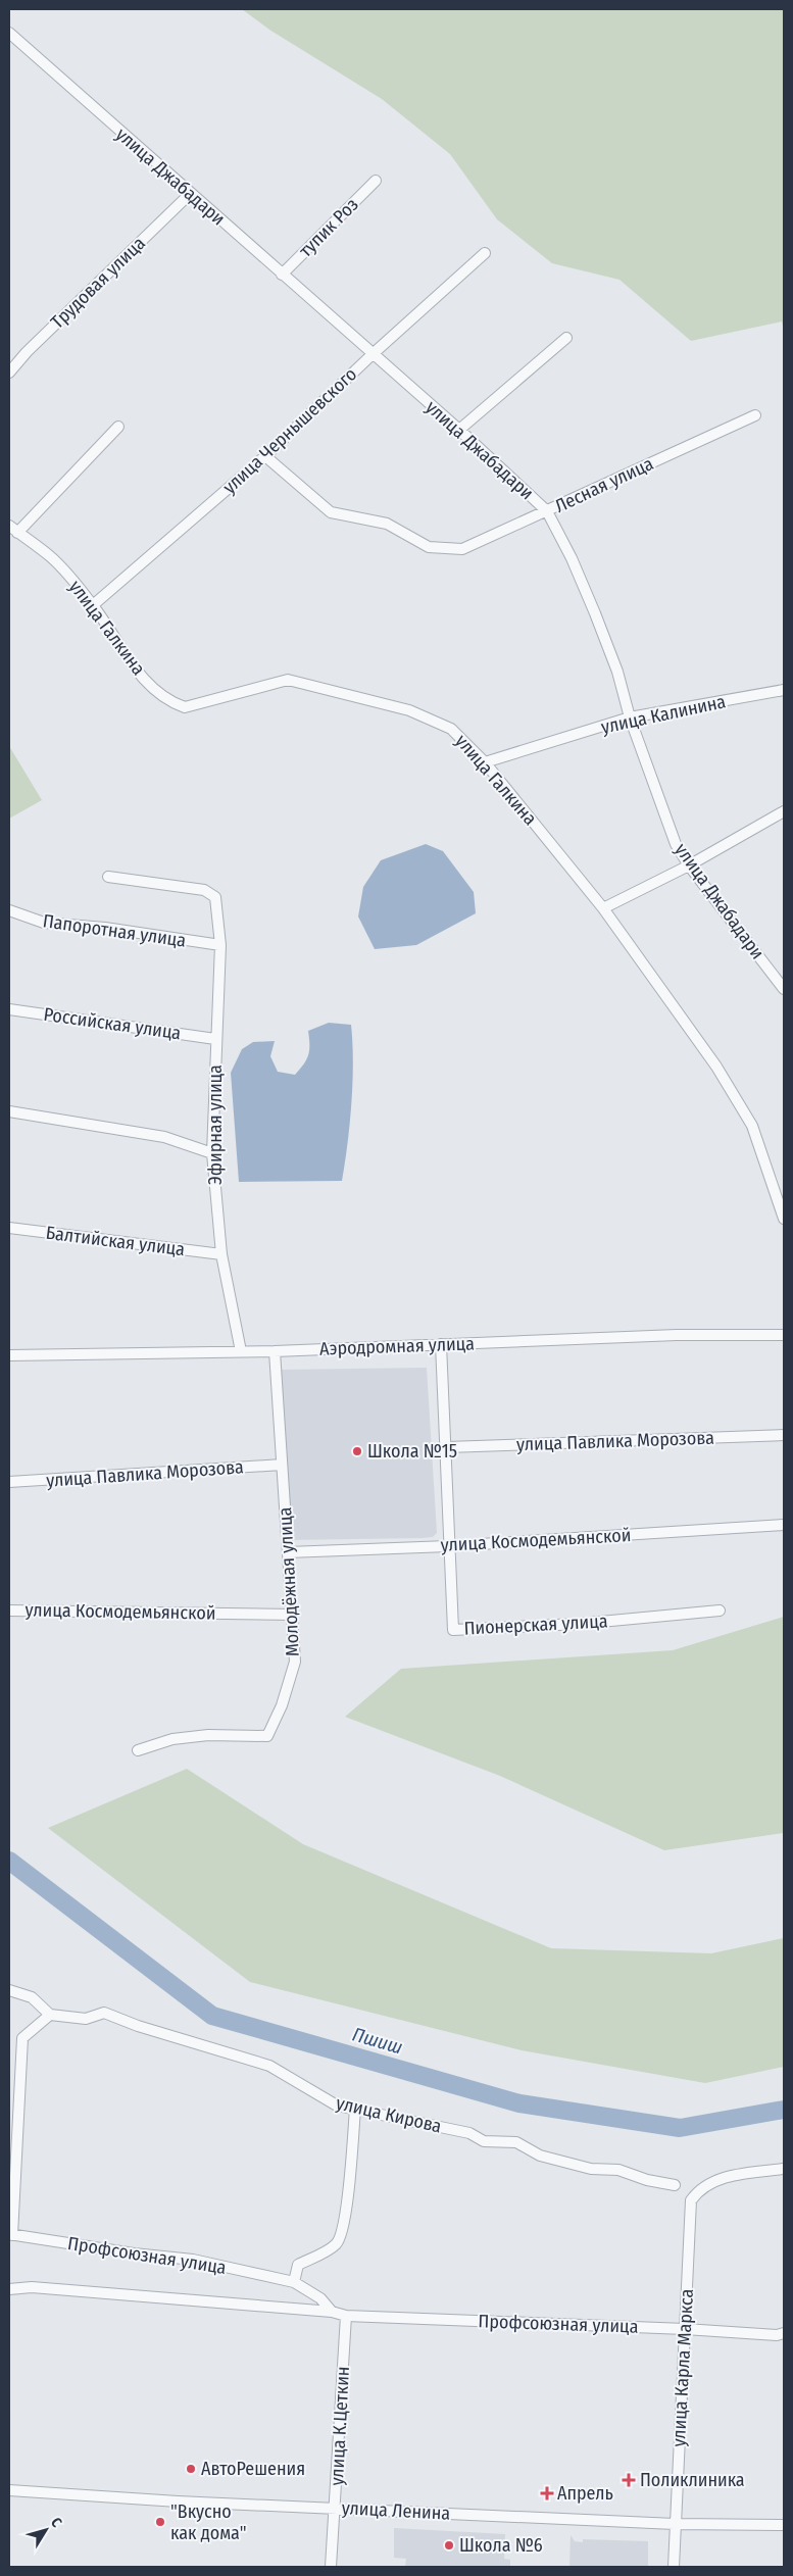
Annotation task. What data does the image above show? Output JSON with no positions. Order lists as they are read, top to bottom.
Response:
{
  "streets": {
    "street": [
      "улица Джабадари",
      "тупик Роз",
      "Трудовая улица",
      "улица Чернышевского",
      "Лесная улица",
      "улица Галкина",
      "улица Калинина",
      "Папоротная улица",
      "Российская улица",
      "Эфирная улица",
      "Балтийская улица",
      "Аэродромная улица",
      "улица Павлика Морозова",
      "улица Космодемьянской",
      "Молодёжная улица",
      "Пионерская улица",
      "улица Кирова",
      "Профсоюзная улица",
      "улица Карла Маркса",
      "улица К.Цеткин",
      "улица Ленина"
    ]
  },
  "crossings": [
    ["улица Джабадари", "тупик Роз"],
    ["улица Джабадари", "Трудовая улица"],
    ["улица Джабадари", "улица Чернышевского"],
    ["улица Джабадари", "Лесная улица"],
    ["улица Джабадари", "улица Калинина"],
    ["улица Чернышевского", "Лесная улица"],
    ["улица Чернышевского", "улица Галкина"],
    ["улица Галкина", "улица Калинина"],
    ["Папоротная улица", "Эфирная улица"],
    ["Российская улица", "Эфирная улица"],
    ["Эфирная улица", "Балтийская улица"],
    ["Эфирная улица", "Аэродромная улица"],
    ["Аэродромная улица", "Молодёжная улица"],
    ["Аэродромная улица", "Пионерская улица"],
    ["улица Павлика Морозова", "Молодёжная улица"],
    ["улица Павлика Морозова", "Пионерская улица"],
    ["улица Космодемьянской", "Молодёжная улица"],
    ["улица Космодемьянской", "Пионерская улица"],
    ["Профсоюзная улица", "улица Карла Маркса"],
    ["Профсоюзная улица", "улица К.Цеткин"],
    ["улица Карла Маркса", "улица Ленина"],
    ["улица К.Цеткин", "улица Ленина"]
  ],
  "water": ["Пшиш"],
  "places": {
    "other": [
      "Школа №15",
      "АвтоРешения",
      "\"Вкусно как дома\"",
      "Школа №6"
    ],
    "health": ["Поликлиника", "Апрель"]
  },
  "north": "top right"
}
